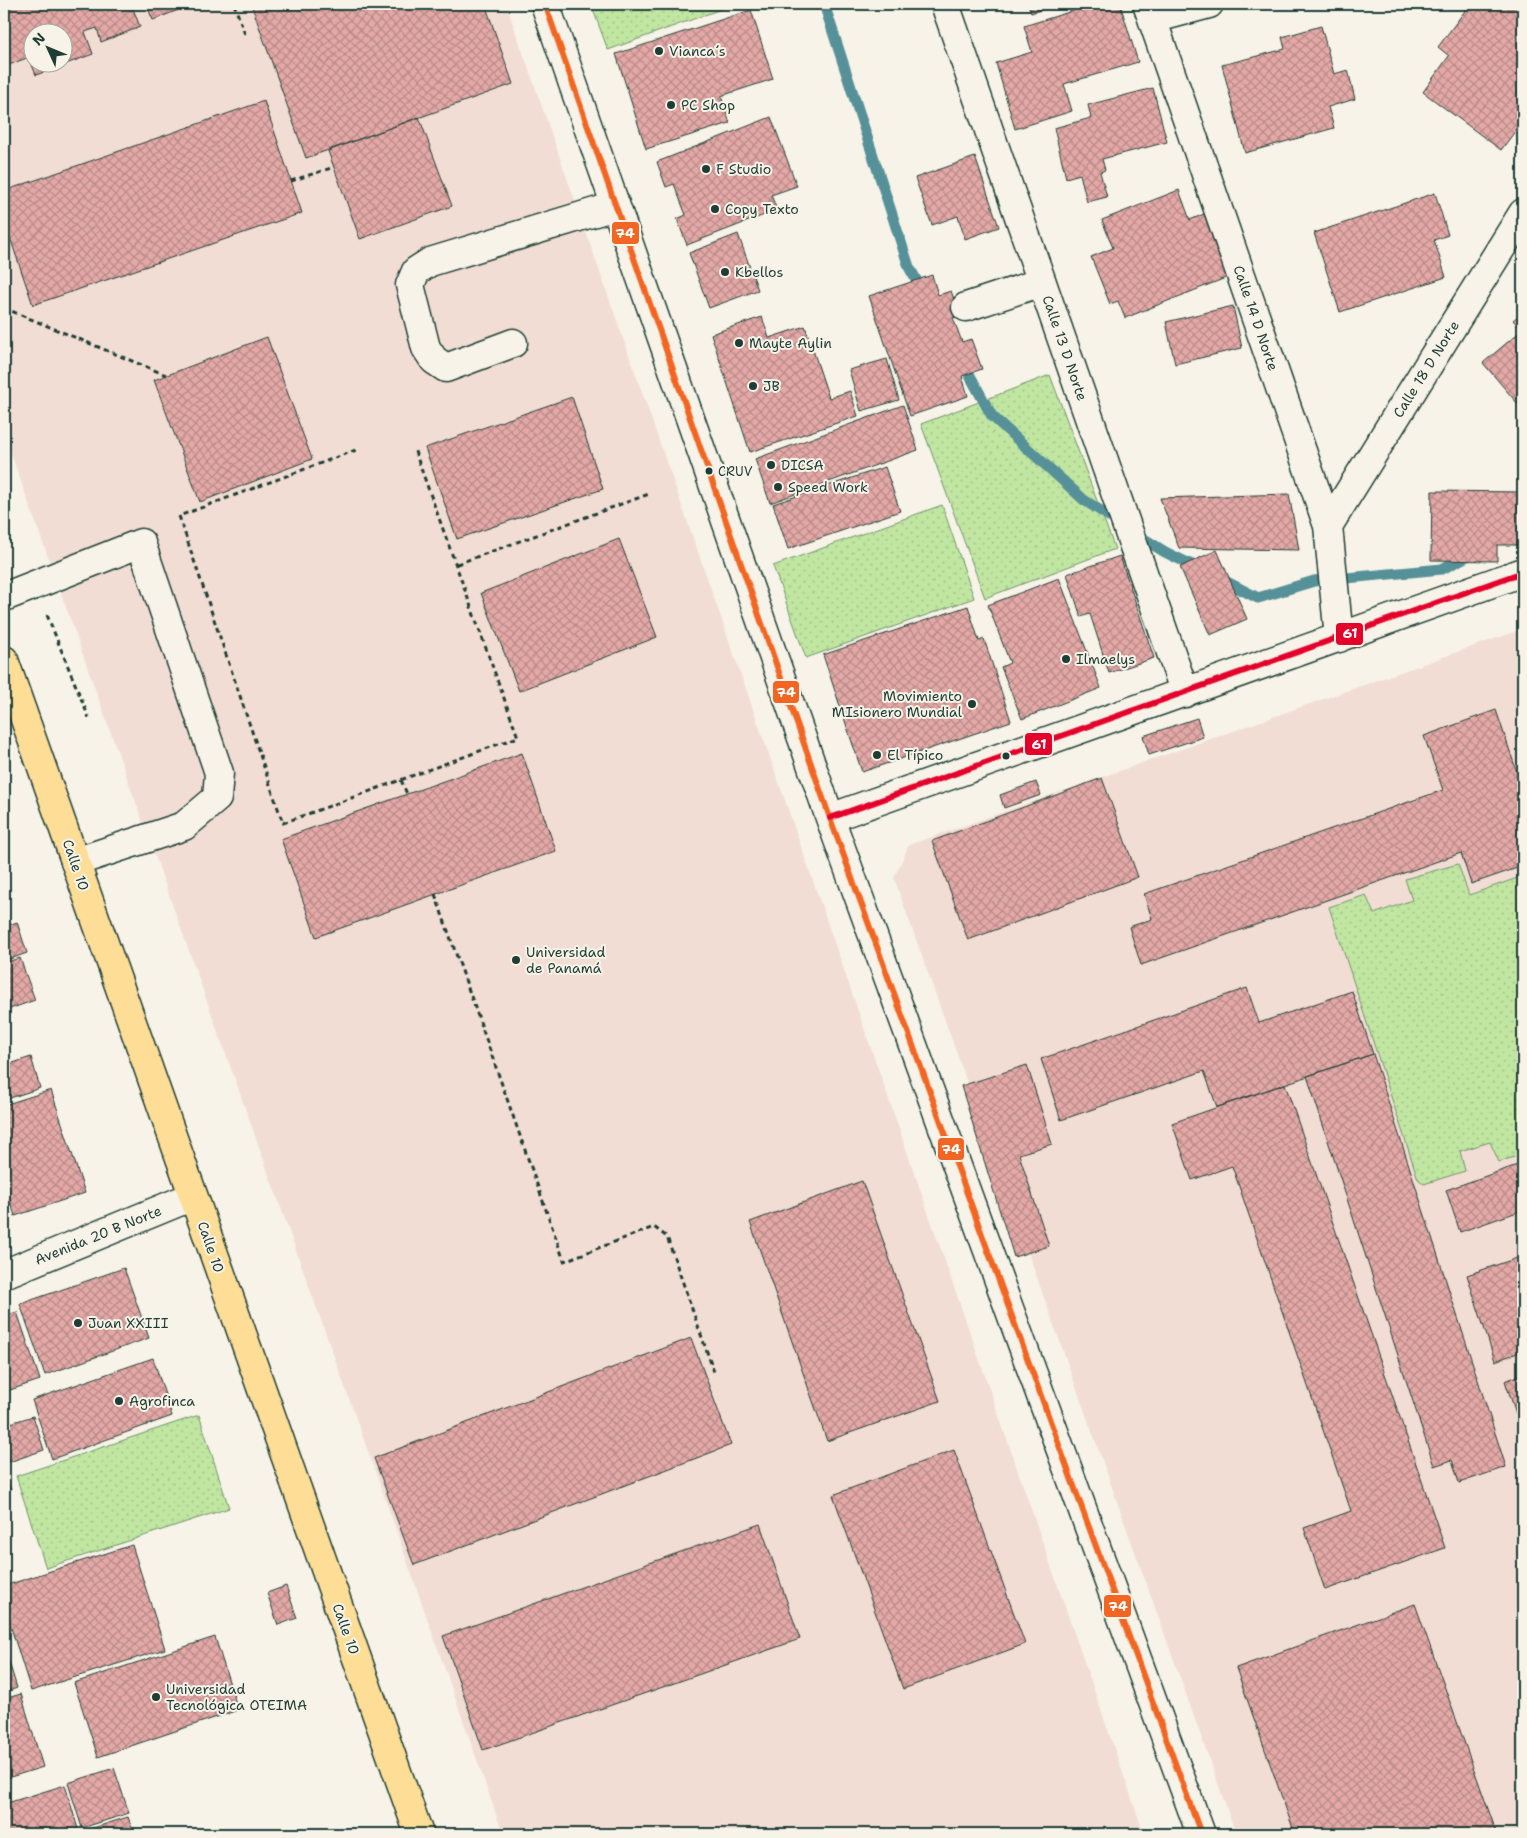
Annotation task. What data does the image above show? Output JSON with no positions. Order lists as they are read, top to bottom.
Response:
{
  "streets": {
    "main road": ["Calle 10"],
    "street": [
      "Calle 14 D Norte",
      "Calle 13 D Norte",
      "Calle 18 D Norte",
      "Avenida 20 B Norte"
    ]
  },
  "crossings": [
    ["Calle 14 D Norte", "Calle 18 D Norte"],
    ["Calle 10", "Avenida 20 B Norte"]
  ],
  "places": [
    "Vianca´s",
    "PC Shop",
    "F Studio",
    "Copy Texto",
    "Kbellos",
    "Mayte Aylin",
    "JB",
    "DICSA",
    "CRUV",
    "Speed Work",
    "Ilmaelys",
    "Movimiento MIsionero Mundial",
    "El Típico",
    "Universidad de Panamá",
    "Juan XXIII",
    "Agrofinca",
    "Universidad Tecnológica OTEIMA"
  ],
  "lines": ["transit line 74", "transit line 61"],
  "north": "top left"
}
